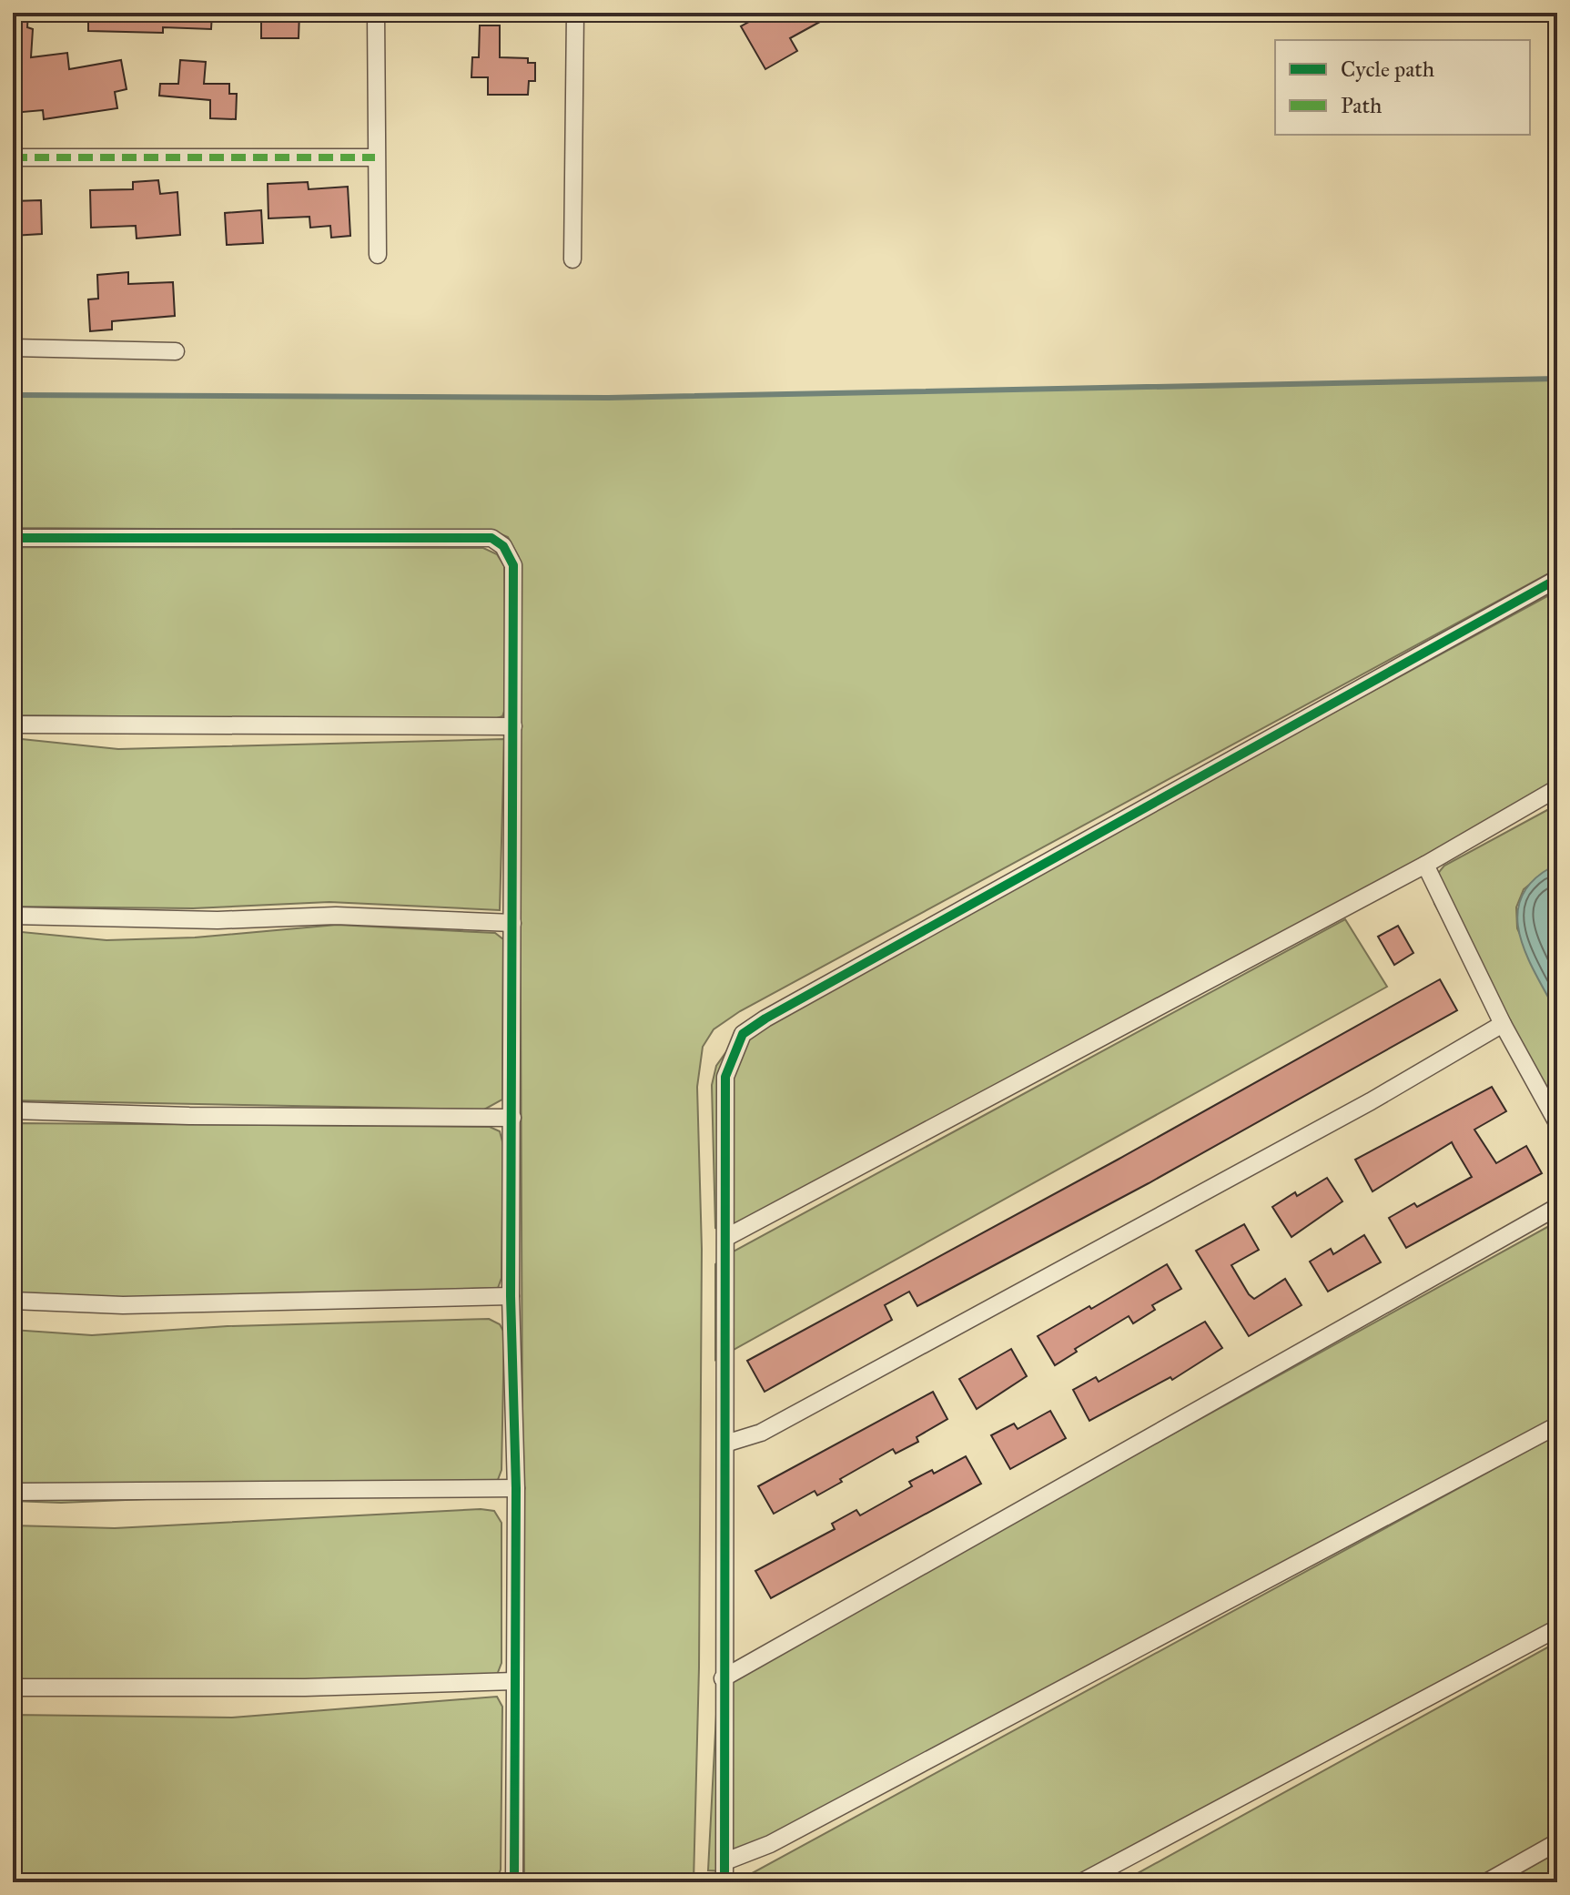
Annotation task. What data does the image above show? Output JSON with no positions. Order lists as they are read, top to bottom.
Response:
{
  "legend": ["Cycle path", "Path"]
}
